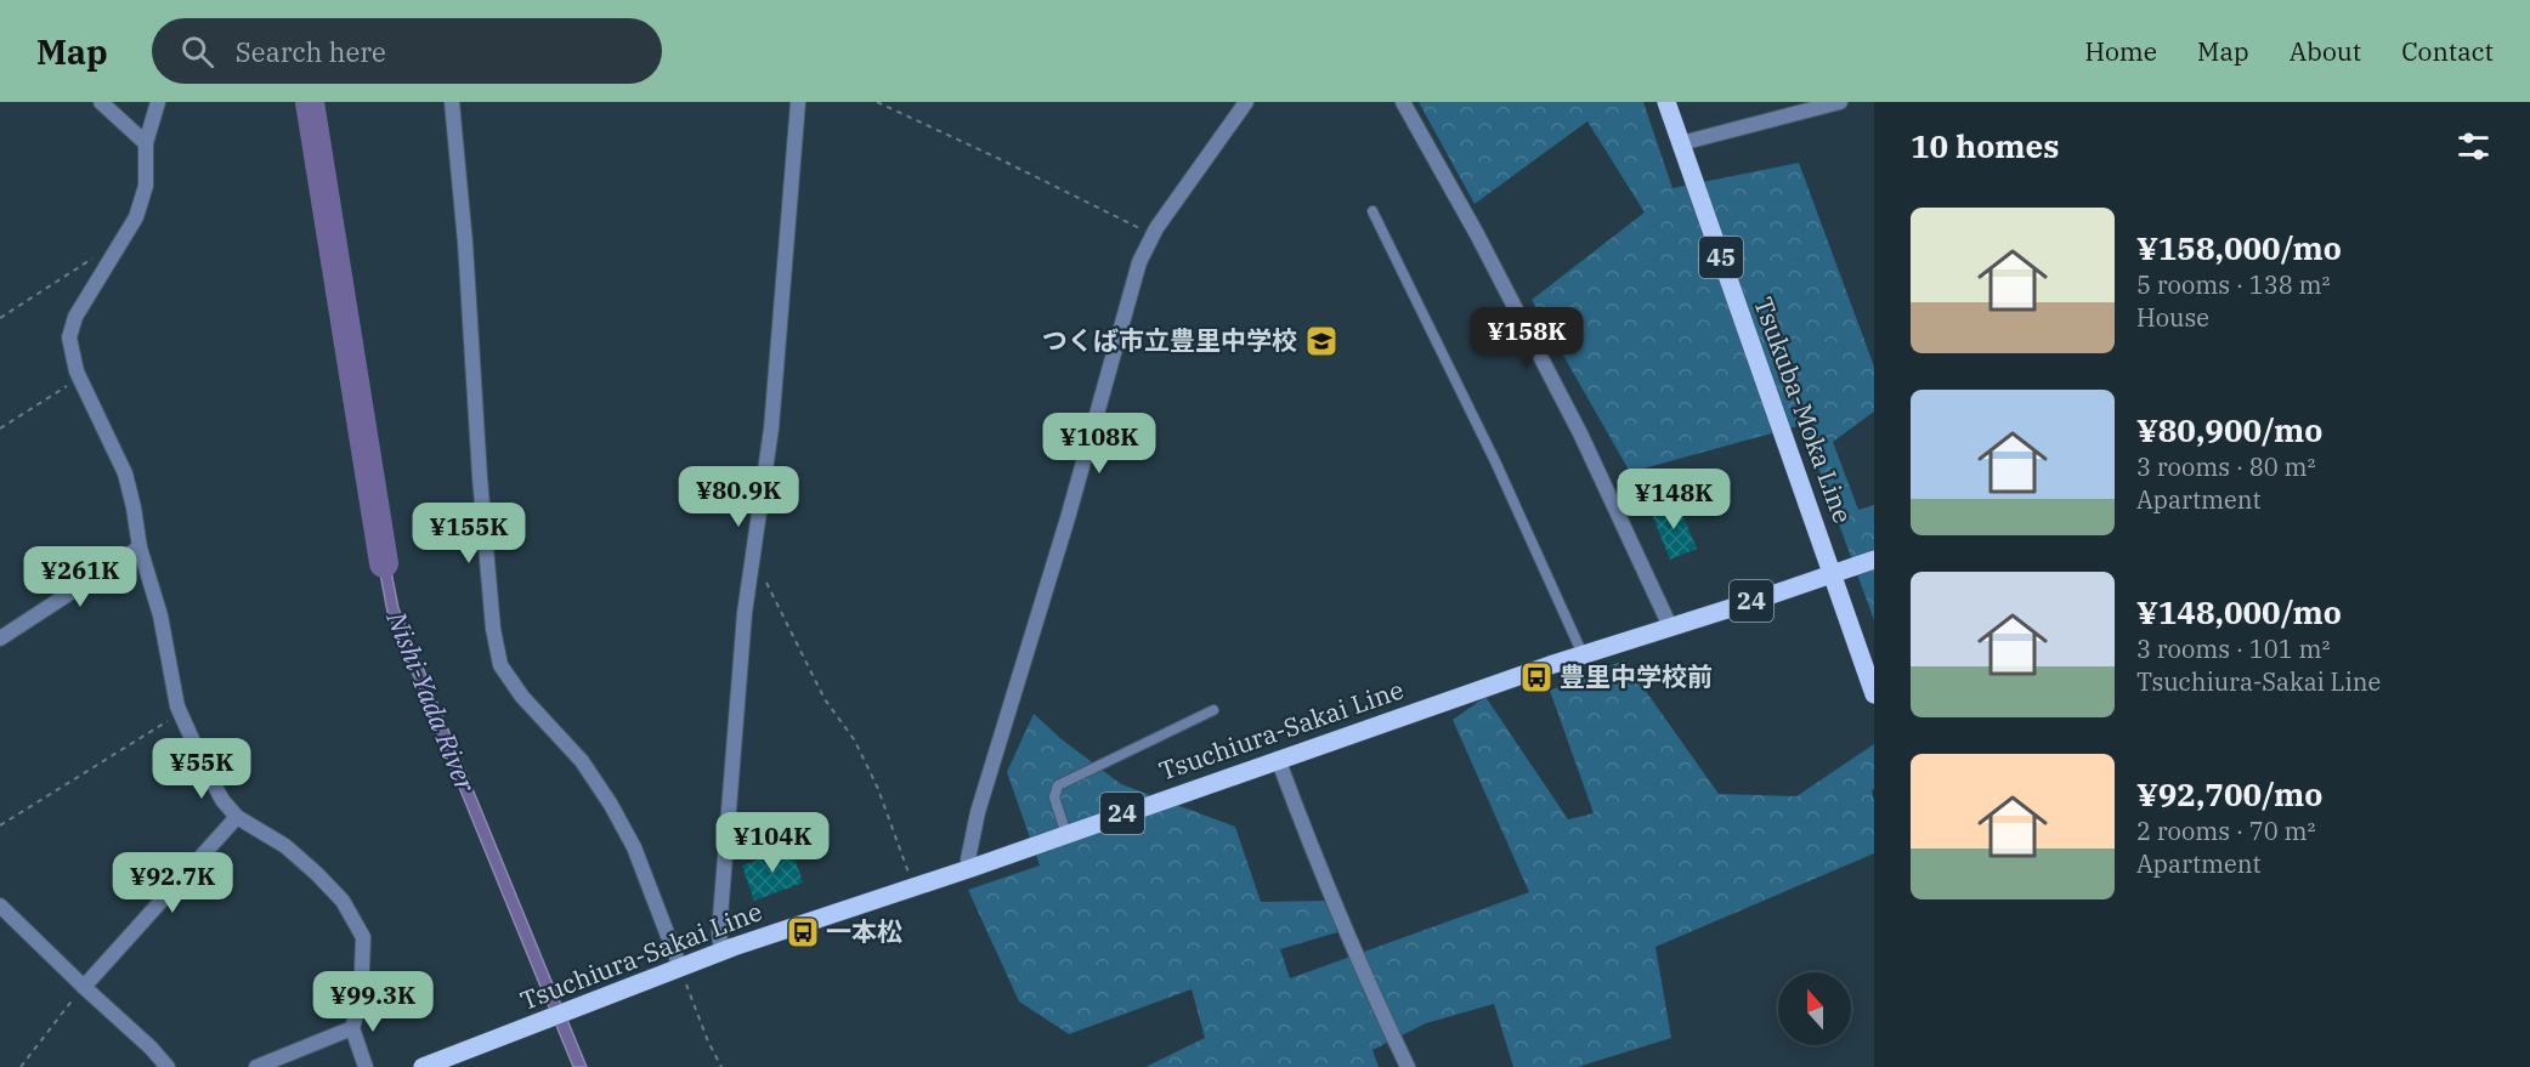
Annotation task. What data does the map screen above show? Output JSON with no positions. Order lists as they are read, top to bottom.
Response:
{
  "streets": {
    "main road": [
      "45",
      "Tsukuba-Moka Line",
      "24",
      "Tsuchiura-Sakai Line"
    ]
  },
  "crossings": [
    ["Tsukuba-Moka Line", "Tsuchiura-Sakai Line"]
  ],
  "water": ["Nishi-Yada River"],
  "places": {
    "school or university": ["つくば市立豊里中学校"],
    "bus stop": ["豊里中学校前", "一本松"]
  },
  "north": "top",
  "page": {
    "header": "Map",
    "search": "Search here",
    "nav": [
      "Home",
      "Map",
      "About",
      "Contact"
    ],
    "heading": "10 homes",
    "list": [
      {
        "name": "¥158,000/mo",
        "note": "5 rooms · 138 m² · House"
      },
      {
        "name": "¥80,900/mo",
        "note": "3 rooms · 80 m² · Apartment"
      },
      {
        "name": "¥148,000/mo",
        "note": "3 rooms · 101 m² · Tsuchiura-Sakai Line"
      },
      {
        "name": "¥92,700/mo",
        "note": "2 rooms · 70 m² · Apartment"
      }
    ],
    "price": [
      "¥158K",
      "¥108K",
      "¥80.9K",
      "¥148K",
      "¥155K",
      "¥261K",
      "¥55K",
      "¥104K",
      "¥92.7K",
      "¥99.3K"
    ]
  }
}
